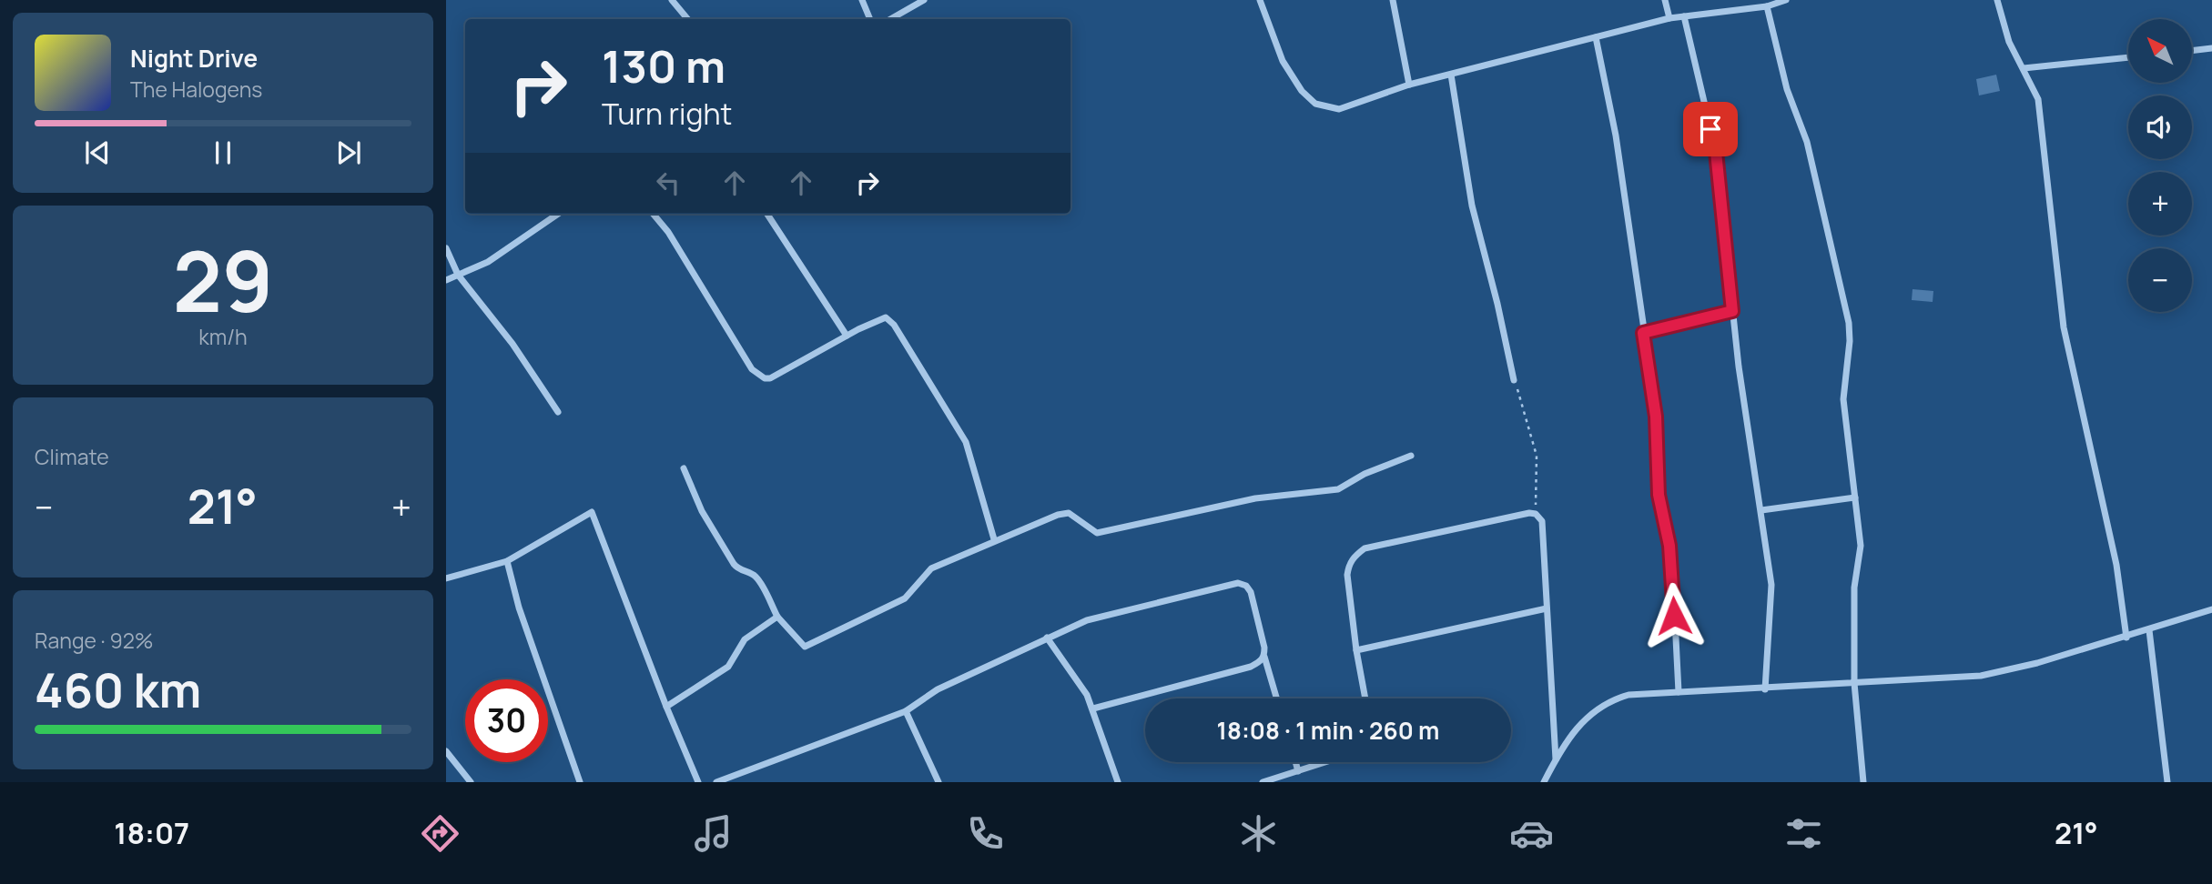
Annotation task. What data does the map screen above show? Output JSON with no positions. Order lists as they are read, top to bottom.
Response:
{
  "north": "top left",
  "page": {
    "map_buttons": ["+", "−"],
    "turn": ["130 m", "Turn right"],
    "song": ["Night Drive", "The Halogens"],
    "tile": [
      ["29", "km/h"],
      "Climate",
      ["Range · 92%", "460 km"]
    ],
    "heat": ["−", "21°", "+"],
    "limit": "30",
    "trip": "18:08 · 1 min · 260 m",
    "tabs": ["18:07", "21°"]
  }
}
